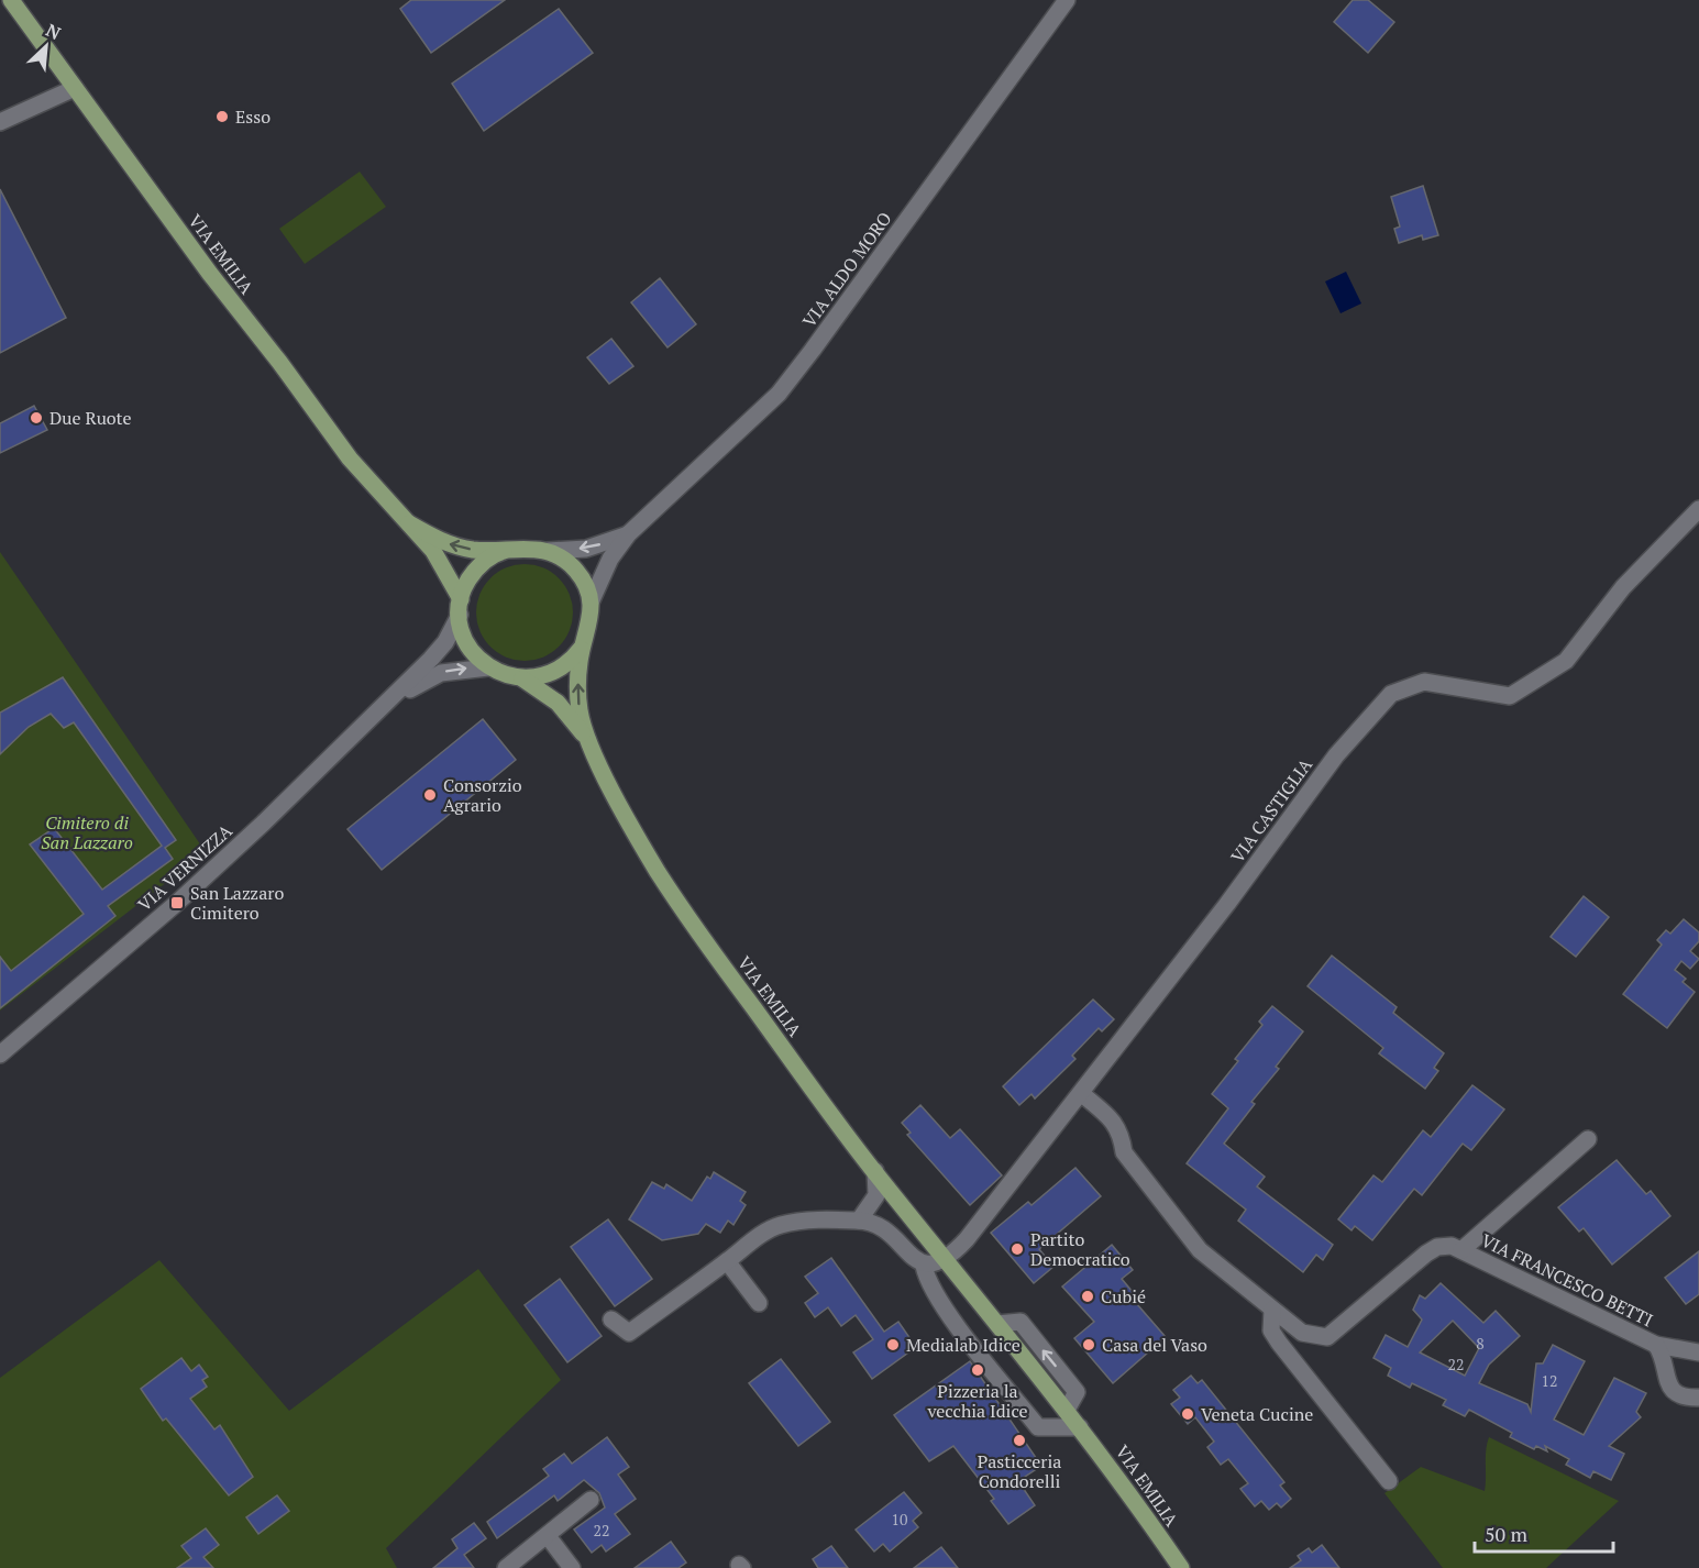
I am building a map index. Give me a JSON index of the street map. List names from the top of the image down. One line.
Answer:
{"streets":{"main road":["VIA EMILIA"],"street":["VIA ALDO MORO","VIA CASTIGLIA","VIA VERNIZZA","VIA FRANCESCO BETTI"]},"crossings":[["VIA EMILIA","VIA ALDO MORO"],["VIA EMILIA","VIA CASTIGLIA"],["VIA EMILIA","VIA VERNIZZA"],["VIA ALDO MORO","VIA VERNIZZA"],["VIA CASTIGLIA","VIA FRANCESCO BETTI"]],"parks":["Cimitero di San Lazzaro"],"places":{"other":["Esso","Due Ruote","Consorzio Agrario","Partito Democratico","Cubié","Medialab Idice","Casa del Vaso","Pizzeria la vecchia Idice","Veneta Cucine","Pasticceria Condorelli"],"transit":["San Lazzaro Cimitero"]},"house_numbers":["8","22","12","10","22"],"scale_bar":"50 m","north":"top right"}
